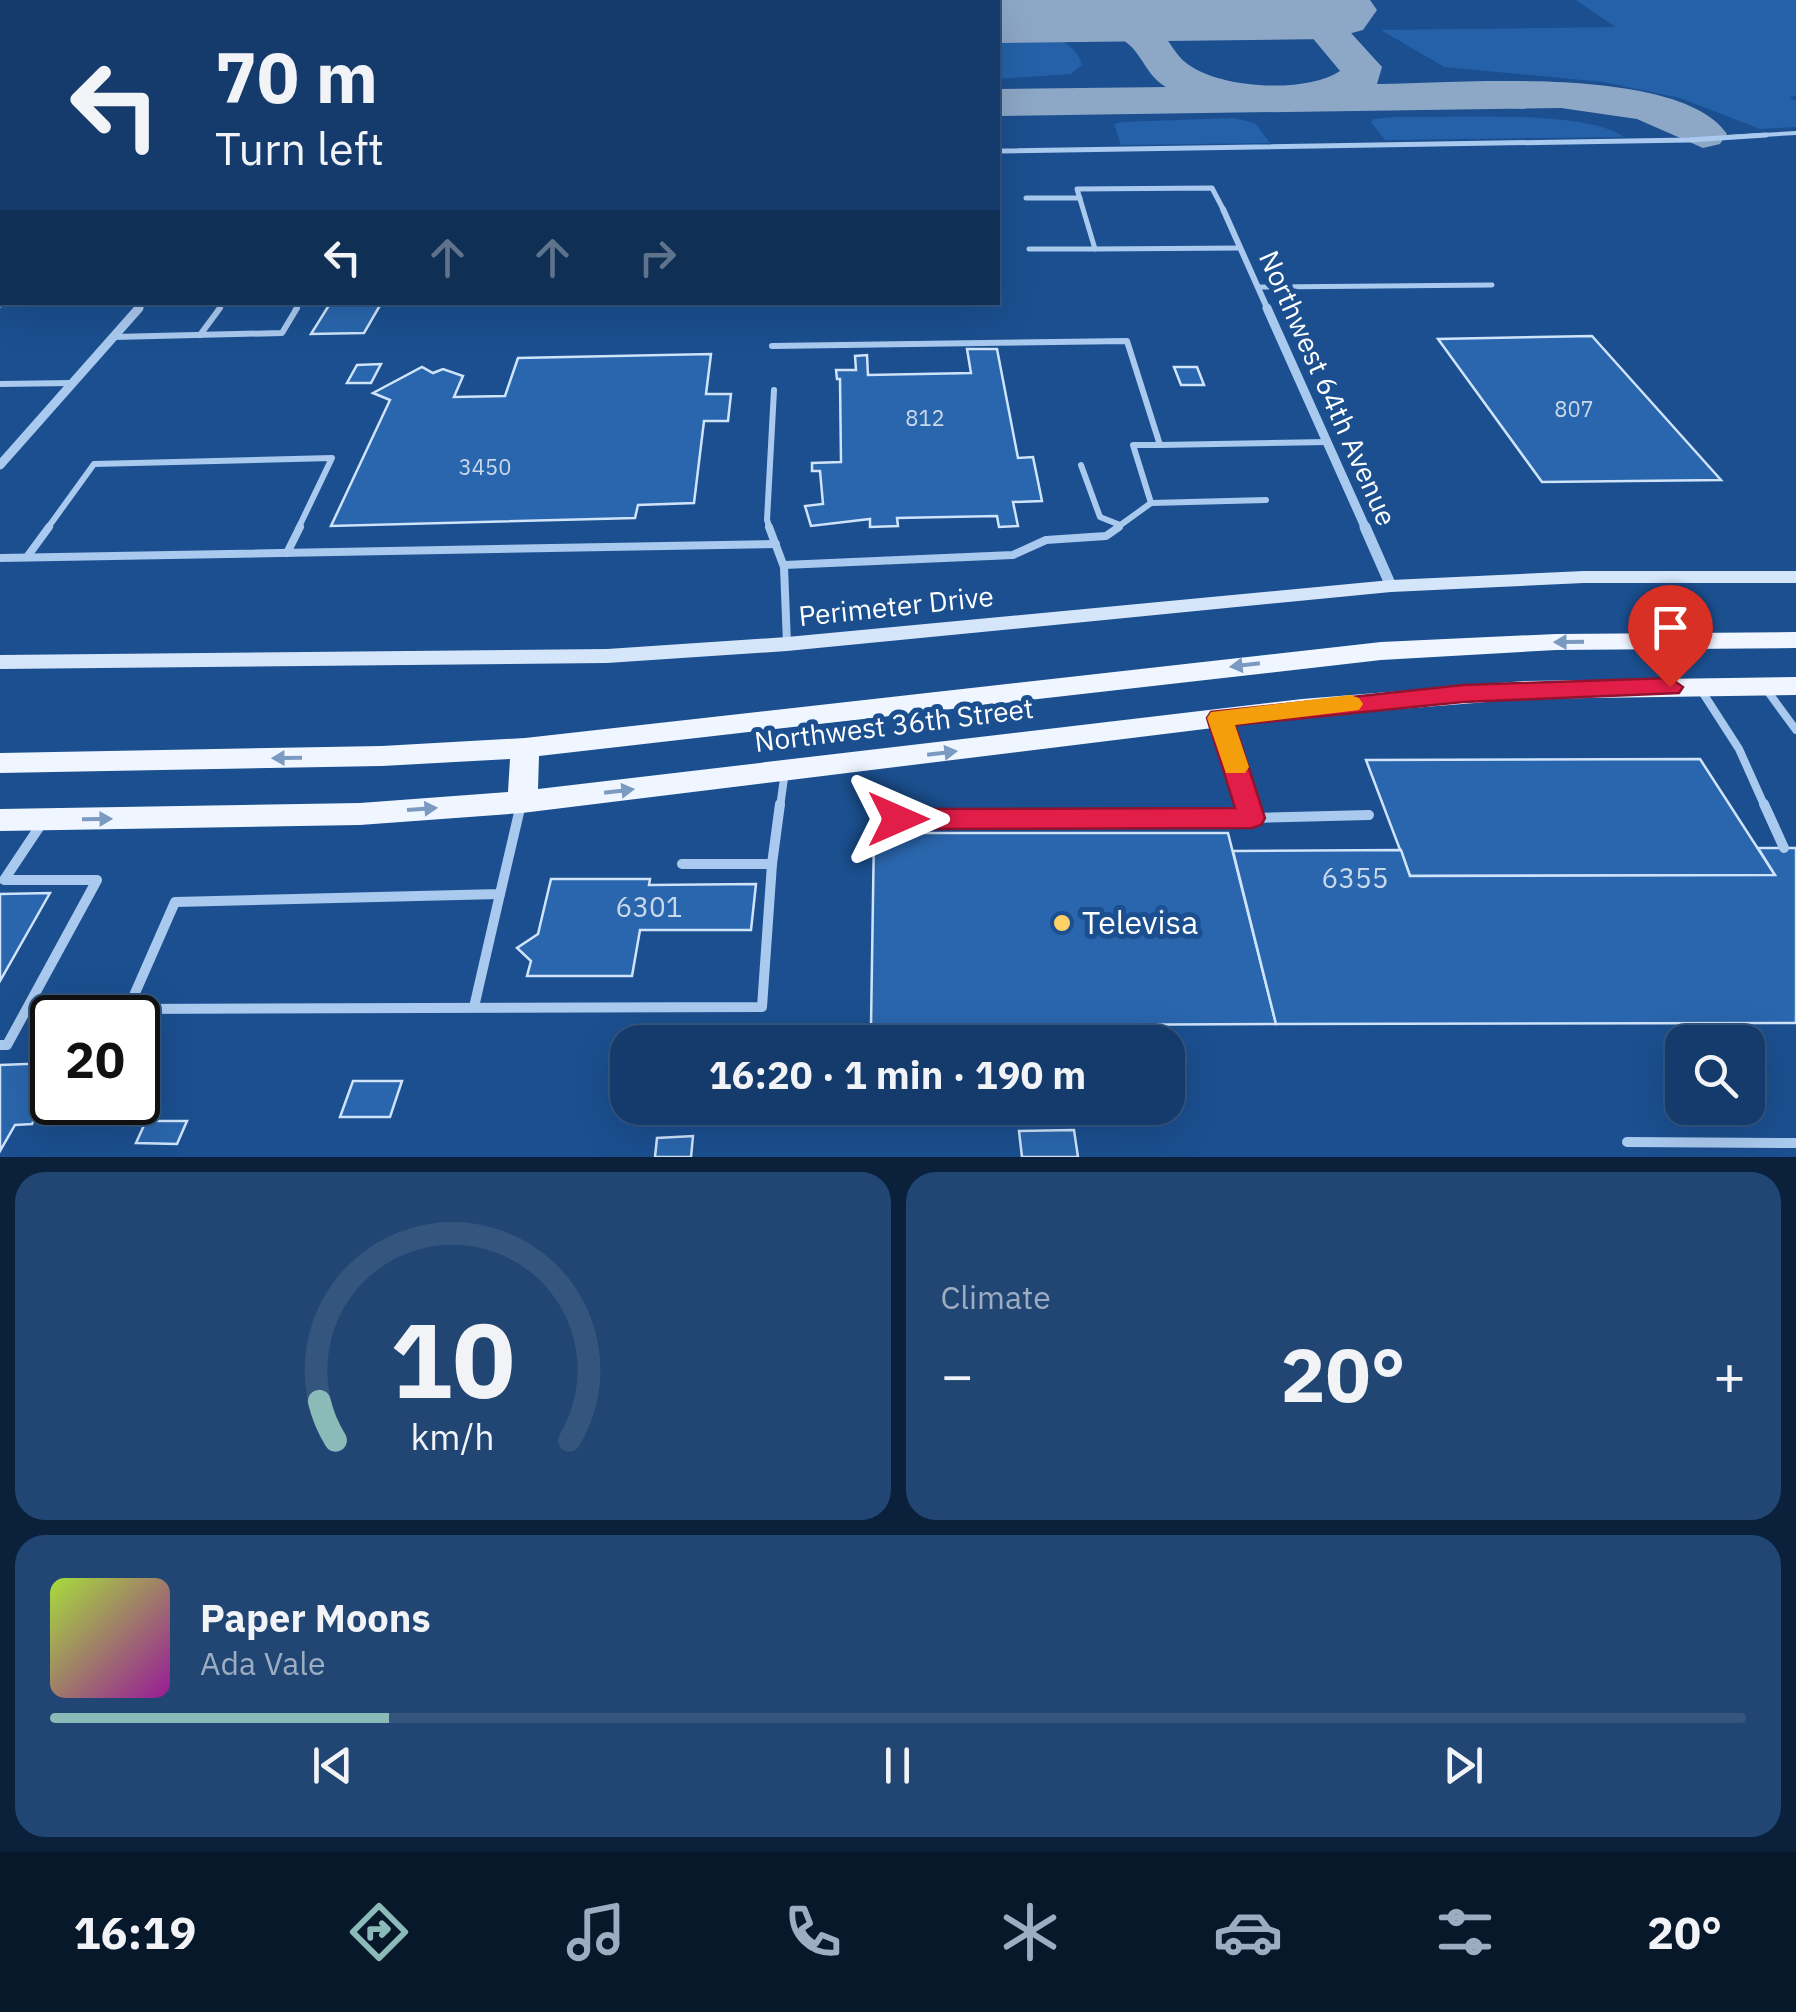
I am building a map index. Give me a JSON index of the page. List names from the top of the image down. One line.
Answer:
{"streets":{"main road":["Northwest 36th Street"],"street":["Northwest 64th Avenue","Perimeter Drive"]},"crossings":[["Northwest 64th Avenue","Perimeter Drive"]],"places":["Televisa"],"house_numbers":["807","812","3450","6355","6301"],"page":{"turn":["70 m","Turn left"],"limit":"20","trip":"16:20 · 1 min · 190 m","tile":"Climate","heat":["−","20°","+"],"song":["Paper Moons","Ada Vale"],"tabs":["16:19","20°"],"gauge":["10","km/h"]}}
